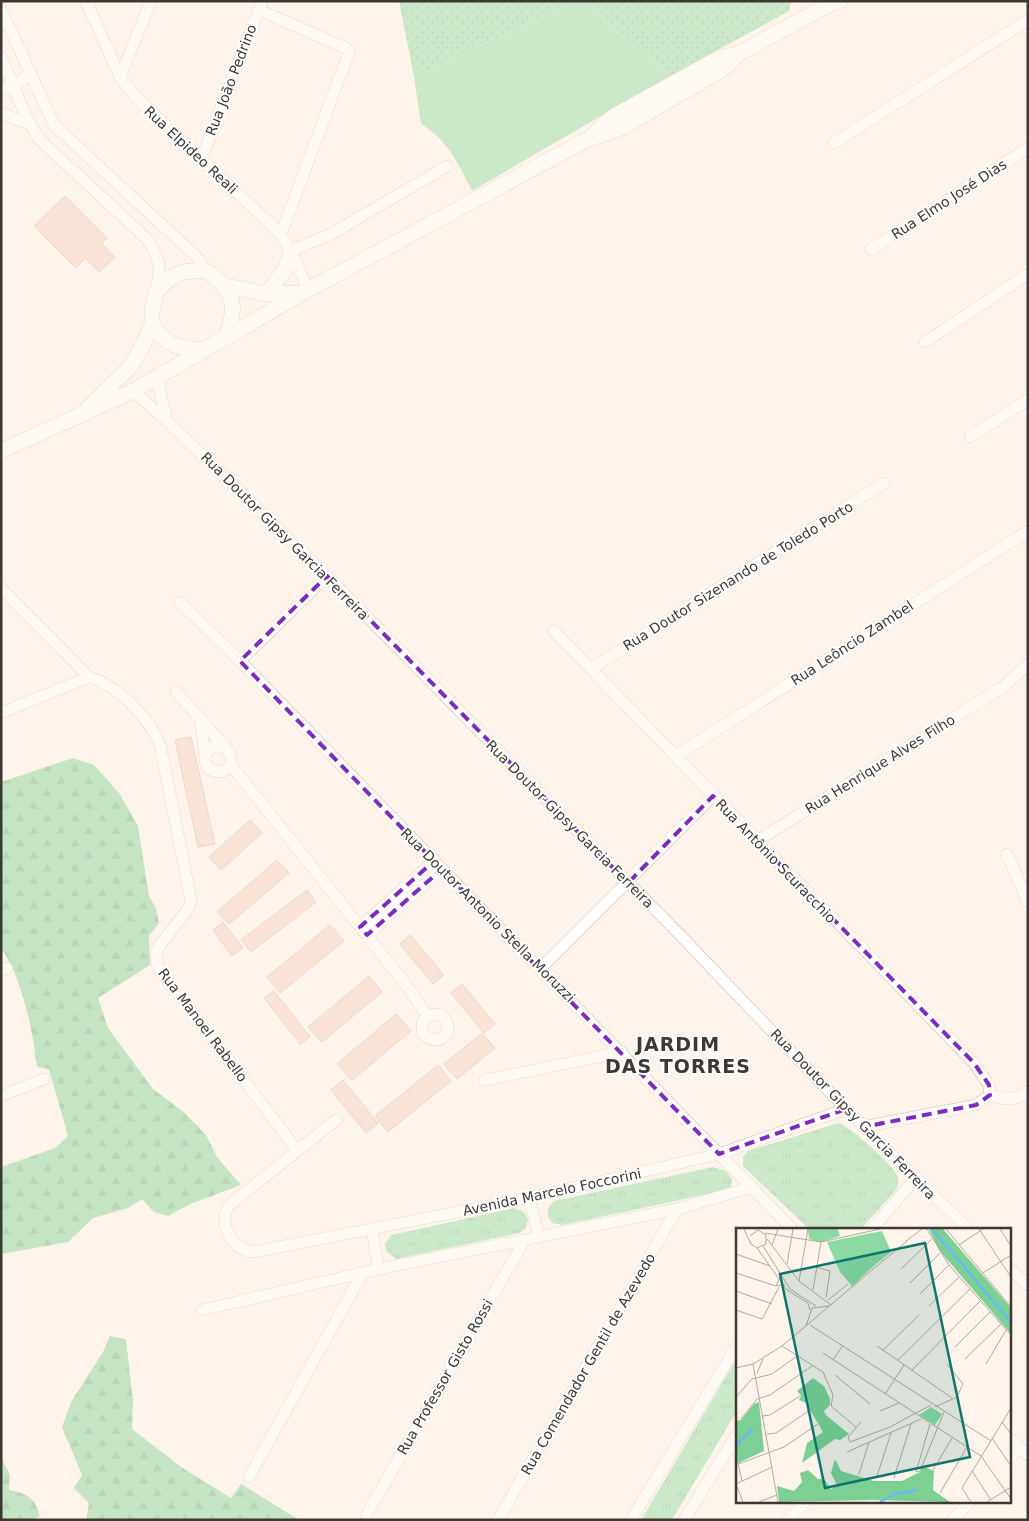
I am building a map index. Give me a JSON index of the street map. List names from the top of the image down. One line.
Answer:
{"streets":{"street":["Rua João Pedrino","Rua Elpideo Reali","Rua Elmo José Dias","Rua Doutor Gipsy Garcia Ferreira","Rua Doutor Sizenando de Toledo Porto","Rua Leôncio Zambel","Rua Henrique Alves Filho","Rua Antônio Scuracchio","Rua Doutor Antonio Stella Moruzzi","Rua Manoel Rabello","Avenida Marcelo Foccorini","Rua Comendador Gentil de Azevedo","Rua Professor Gisto Rossi"]},"crossings":[["Rua João Pedrino","Rua Elpideo Reali"],["Rua Doutor Gipsy Garcia Ferreira","Avenida Marcelo Foccorini"],["Rua Doutor Sizenando de Toledo Porto","Rua Antônio Scuracchio"],["Rua Leôncio Zambel","Rua Antônio Scuracchio"],["Rua Henrique Alves Filho","Rua Antônio Scuracchio"],["Rua Doutor Antonio Stella Moruzzi","Avenida Marcelo Foccorini"],["Rua Manoel Rabello","Avenida Marcelo Foccorini"]],"districts":["JARDIM DAS TORRES"]}
